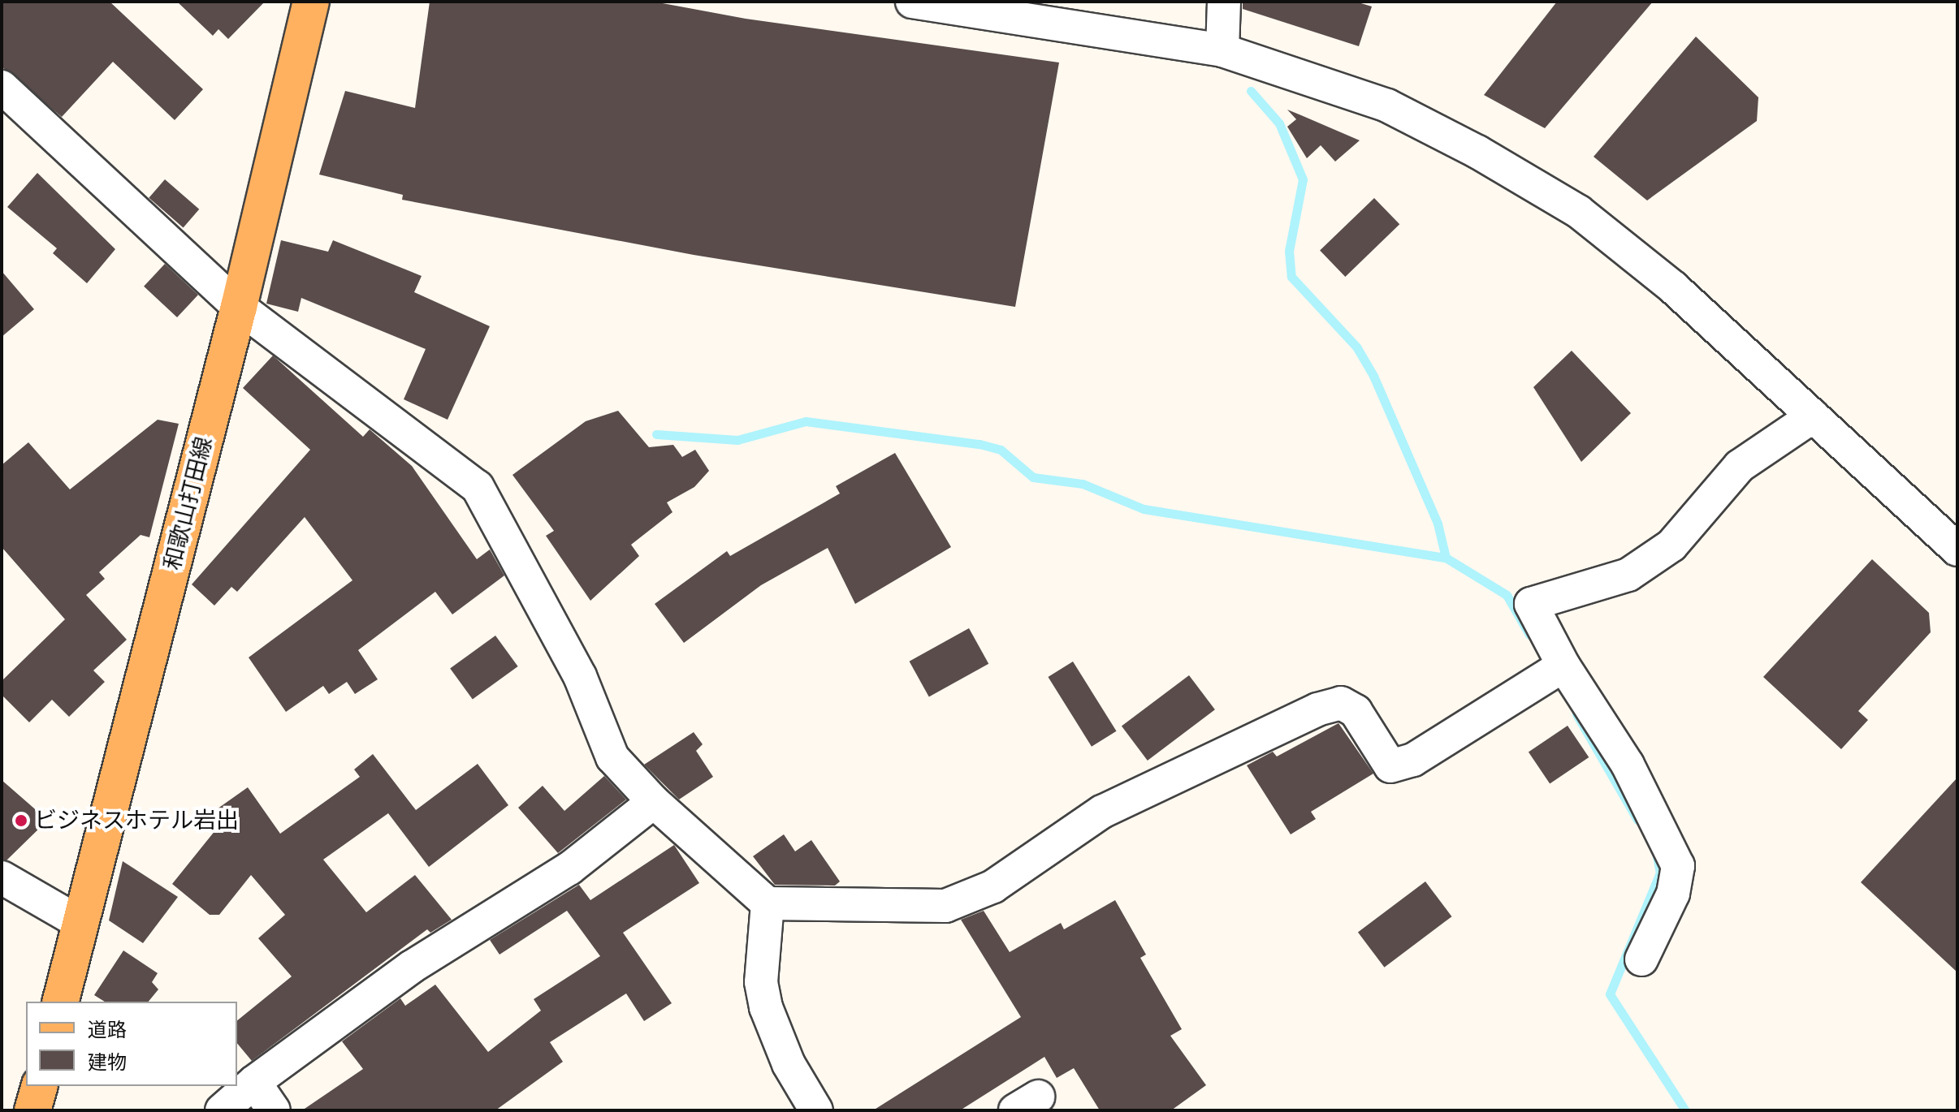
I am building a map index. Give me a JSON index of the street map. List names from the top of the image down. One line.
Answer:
{"streets":{"main road":["和歌山打田線"]},"places":["ビジネスホテル岩出"],"legend":["道路","建物"]}
